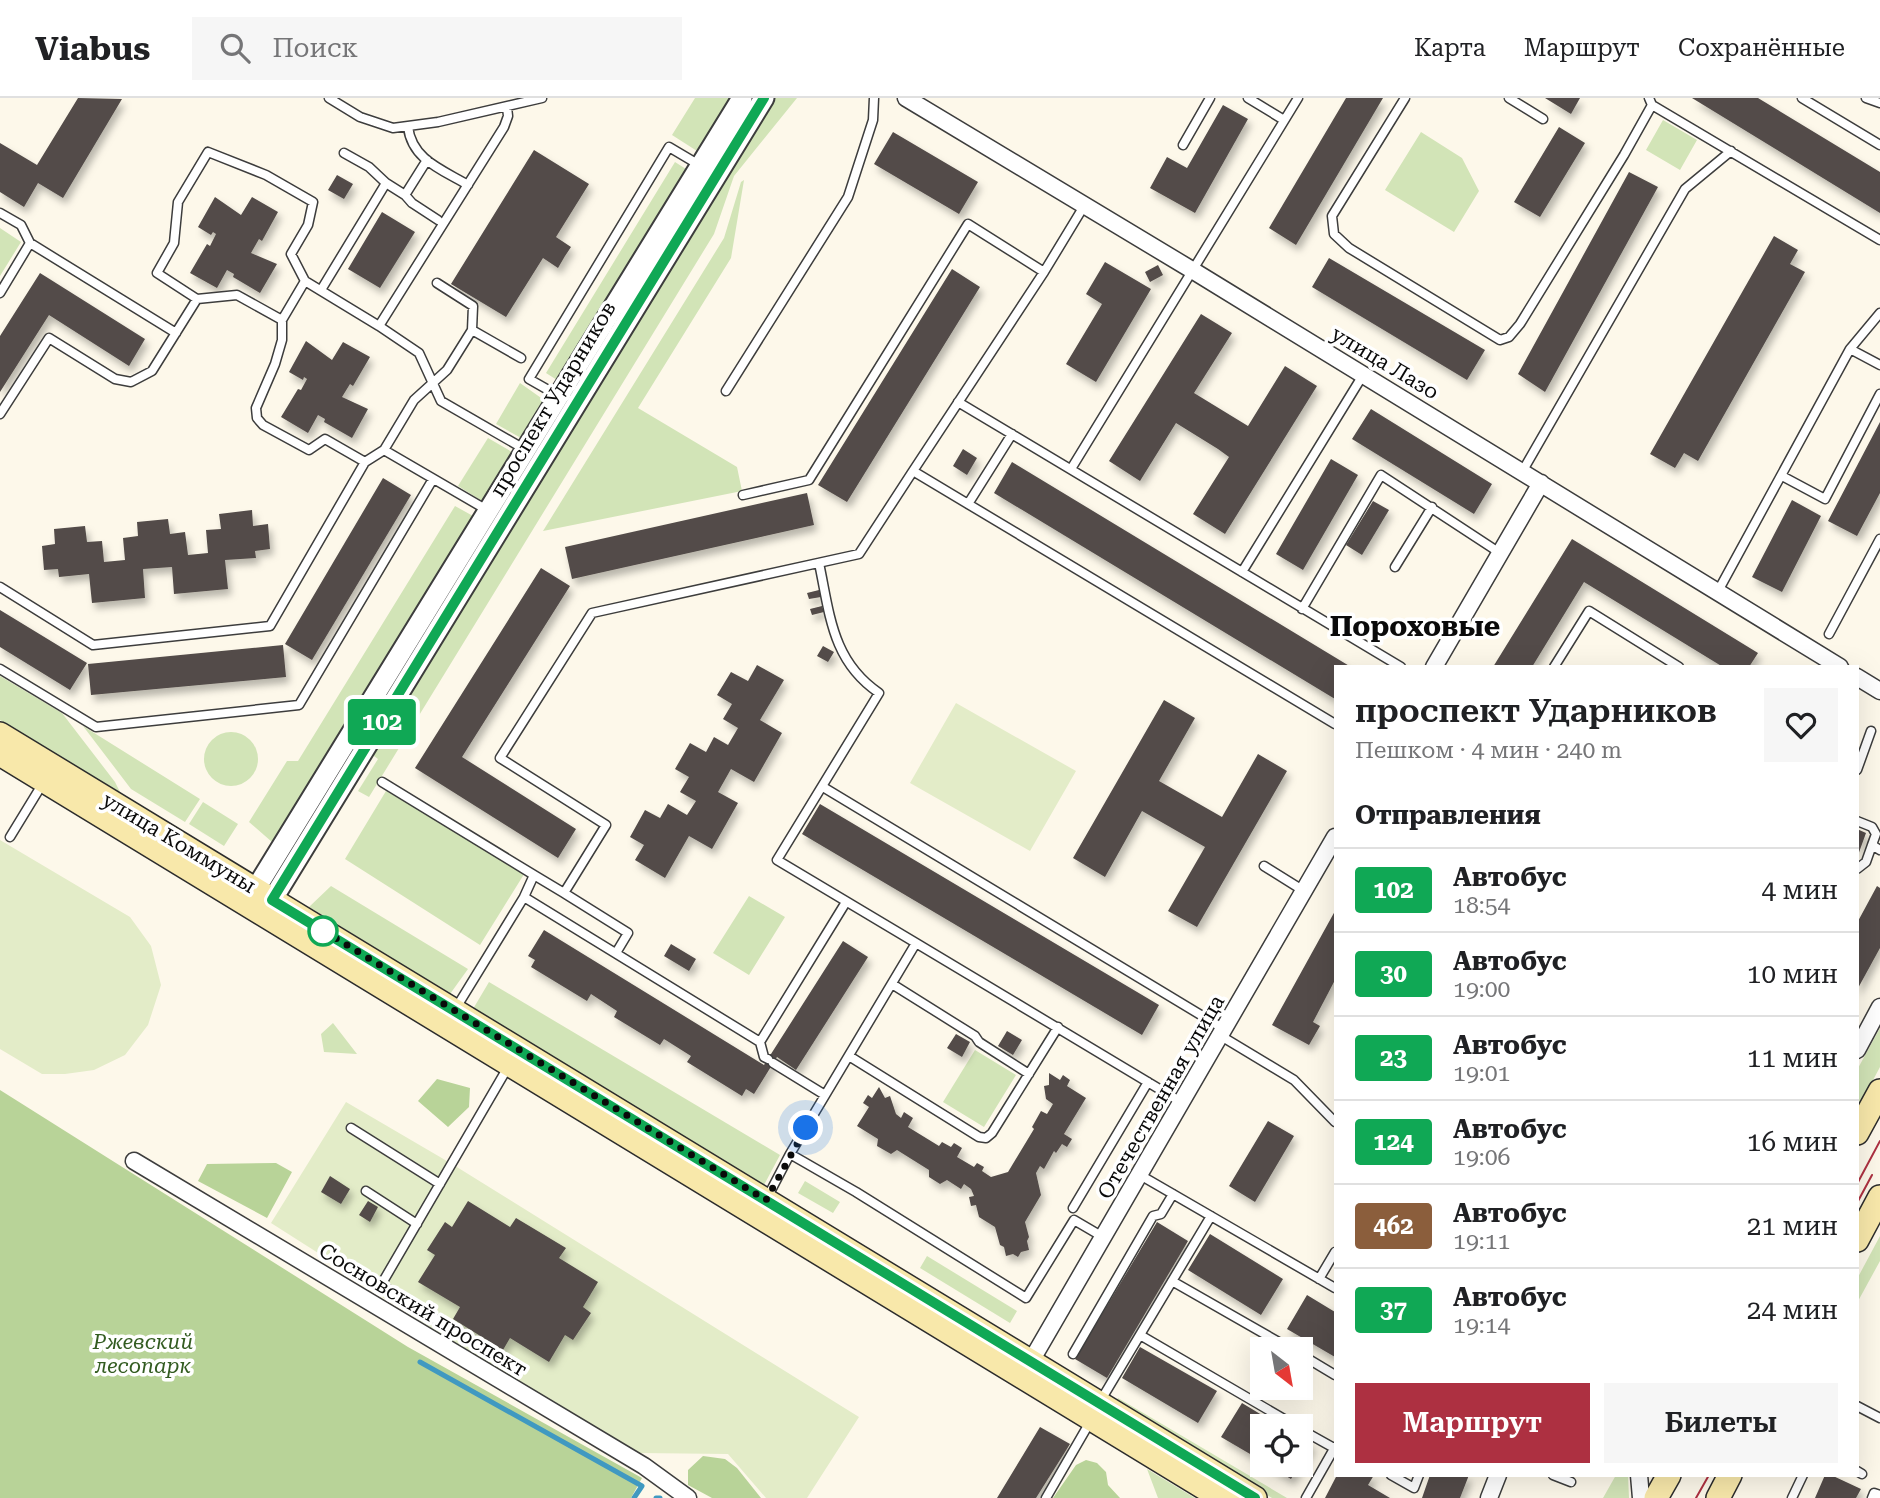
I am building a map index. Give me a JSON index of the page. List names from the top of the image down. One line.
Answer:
{"streets":{"main road":["улица Коммуны"],"street":["улица Лазо","проспект Ударников","Отечественная улица","Сосновский проспект"]},"crossings":[["проспект Ударников","улица Коммуны"],["улица Коммуны","Отечественная улица"]],"districts":["Пороховые"],"parks":["Ржевский лесопарк"],"lines":["bus line 102"],"north":"bottom right","page":{"header":"Viabus","search":"Поиск","nav":["Карта","Маршрут","Сохранённые"],"on_map":"102","heading":[["проспект Ударников","Пешком · 4 мин · 240 m"],"Отправления"],"list":[{"mark":"102","name":"Автобус","note":"18:54","value":"4 мин"},{"mark":"30","name":"Автобус","note":"19:00","value":"10 мин"},{"mark":"23","name":"Автобус","note":"19:01","value":"11 мин"},{"mark":"124","name":"Автобус","note":"19:06","value":"16 мин"},{"mark":"462","name":"Автобус","note":"19:11","value":"21 мин"},{"mark":"37","name":"Автобус","note":"19:14","value":"24 мин"}],"buttons":["Маршрут","Билеты"]}}
